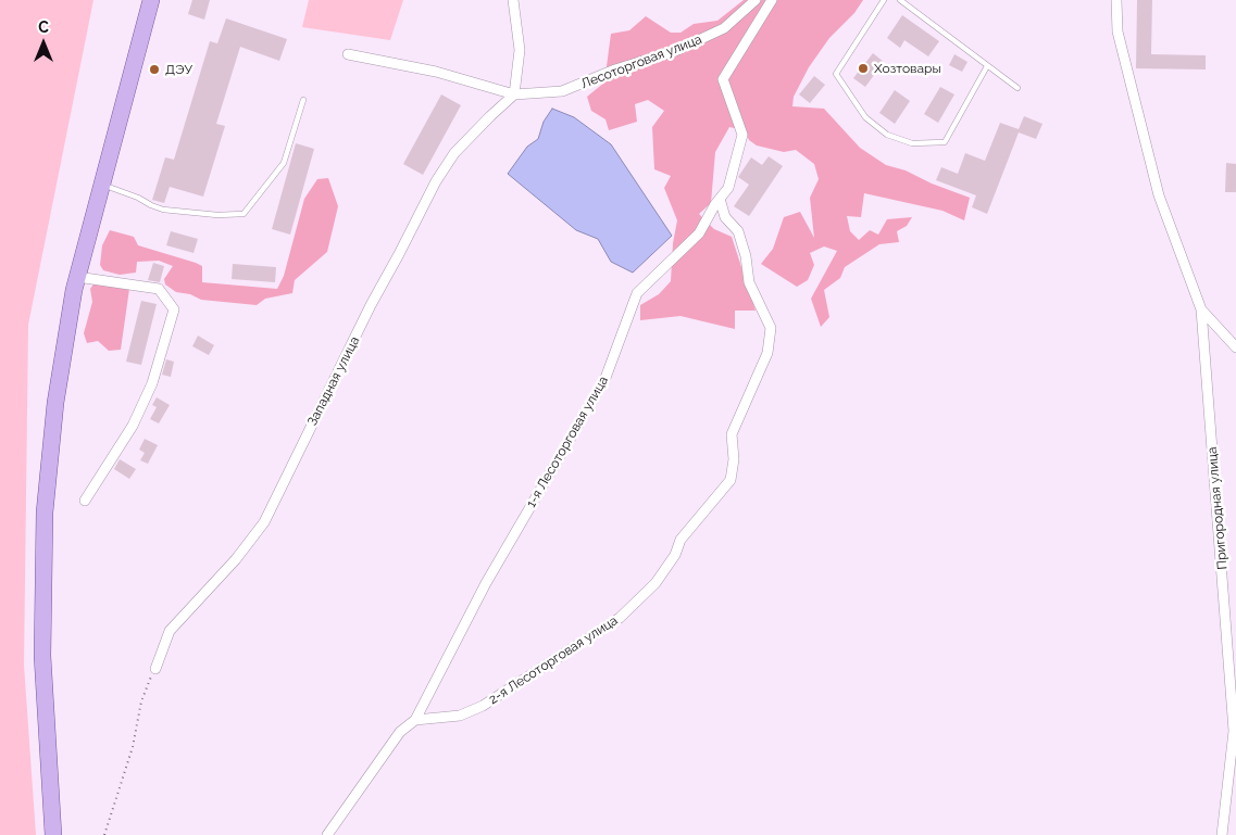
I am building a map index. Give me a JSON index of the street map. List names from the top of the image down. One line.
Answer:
{"streets":{"street":["Лесоторговая улица","Западная улица","1-я Лесоторговая улица","Пригородная улица","2-я Лесоторговая улица"]},"crossings":[["Лесоторговая улица","Западная улица"],["1-я Лесоторговая улица","2-я Лесоторговая улица"]],"places":["Хозтовары","ДЭУ"],"north":"top"}
